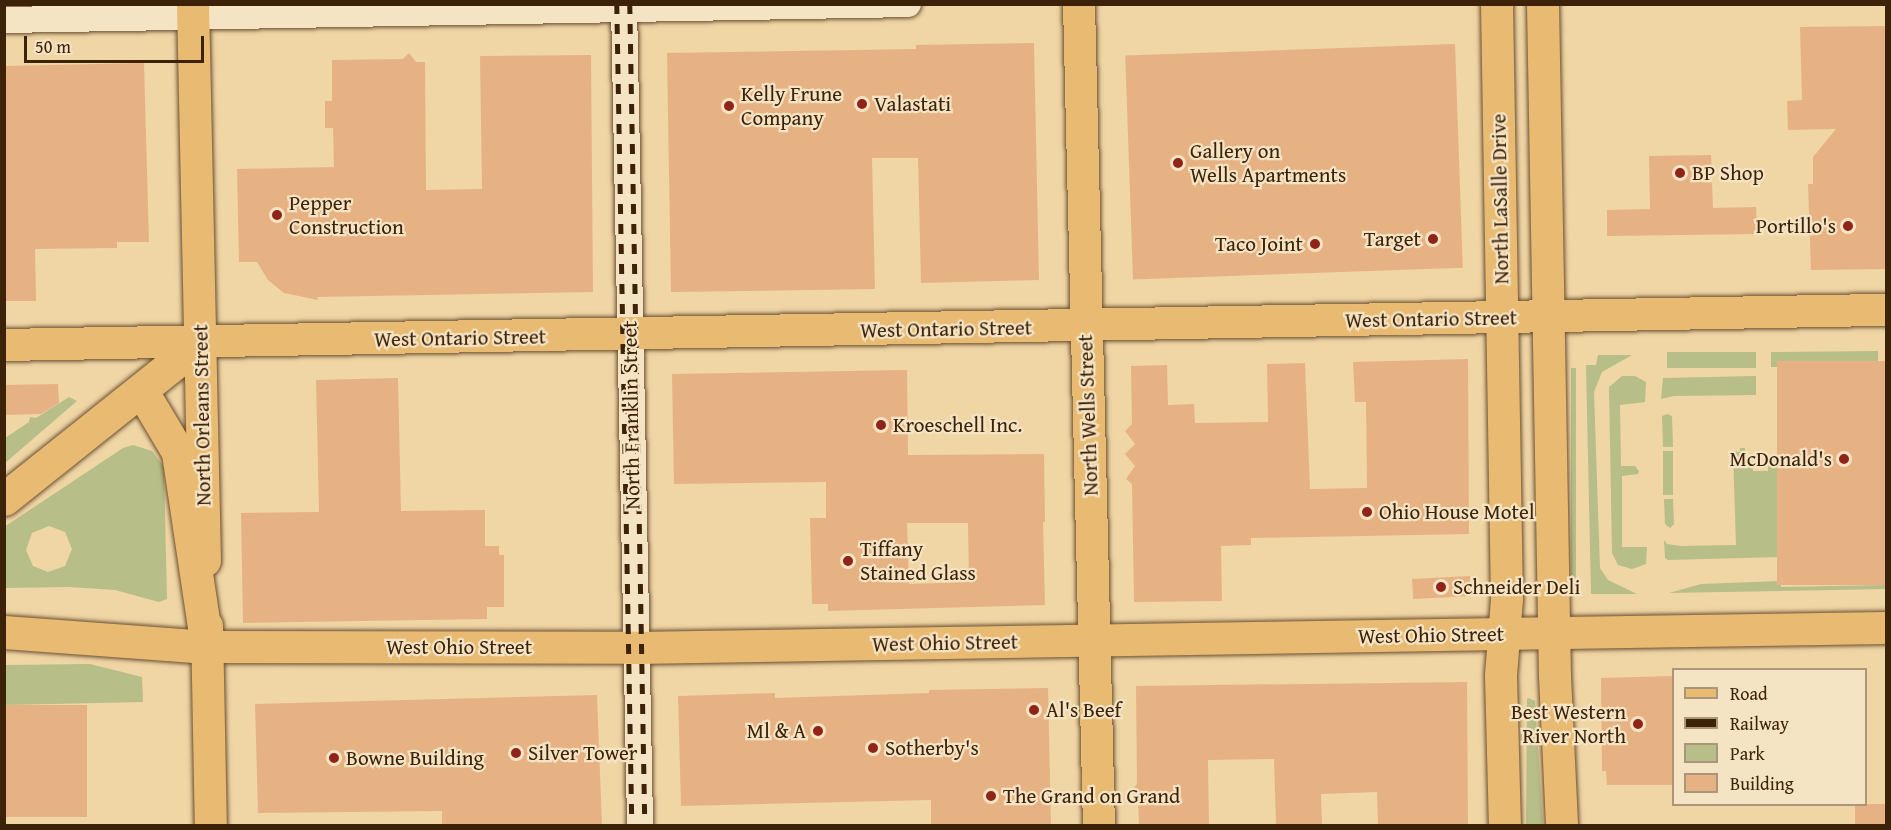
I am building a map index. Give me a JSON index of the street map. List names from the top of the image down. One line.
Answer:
{"streets":{"highway":["West Ohio Street"],"main road":["North LaSalle Drive","West Ontario Street","North Orleans Street","North Wells Street"],"street":["North Franklin Street"]},"crossings":[["North LaSalle Drive","West Ontario Street"],["North LaSalle Drive","West Ohio Street"],["West Ontario Street","North Orleans Street"],["West Ontario Street","North Franklin Street"],["West Ontario Street","North Wells Street"],["North Orleans Street","West Ohio Street"],["North Franklin Street","West Ohio Street"],["North Wells Street","West Ohio Street"]],"places":["Valastati","Kelly Frune Company","Gallery on Wells Apartments","BP Shop","Pepper Construction","Portillo's","Target","Taco Joint","Kroeschell Inc.","McDonald's","Ohio House Motel","Tiffany Stained Glass","Schneider Deli","Al's Beef","Best Western River North","Ml & A","Sotherby's","Silver Tower","Bowne Building","The Grand on Grand"],"legend":["Road","Railway","Park","Building"],"scale_bar":"50 m"}
